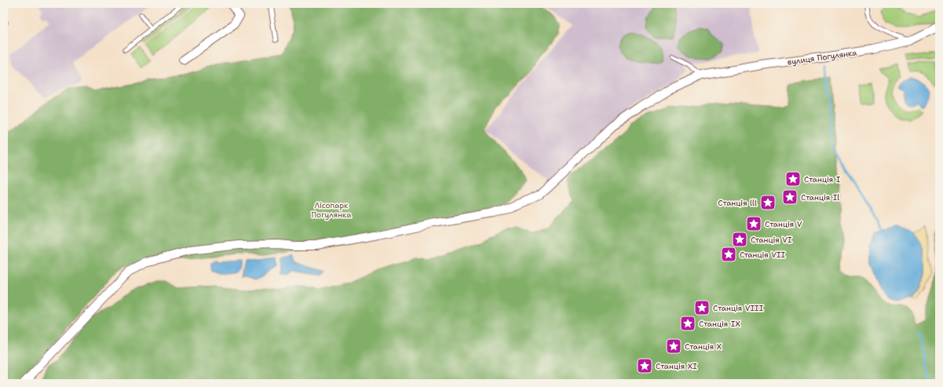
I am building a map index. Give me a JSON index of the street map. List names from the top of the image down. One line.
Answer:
{"streets":{"street":["вулиця Погулянка"]},"parks":["Лісопарк Погулянка"],"places":{"place":["Cтанція I","Cтанція Il","Cтанція lll","Cтанція V","Станція VI","Станція VII","Cтанція VIII","Cтанція IX","Cтанція X","Cтанція XI"]}}
